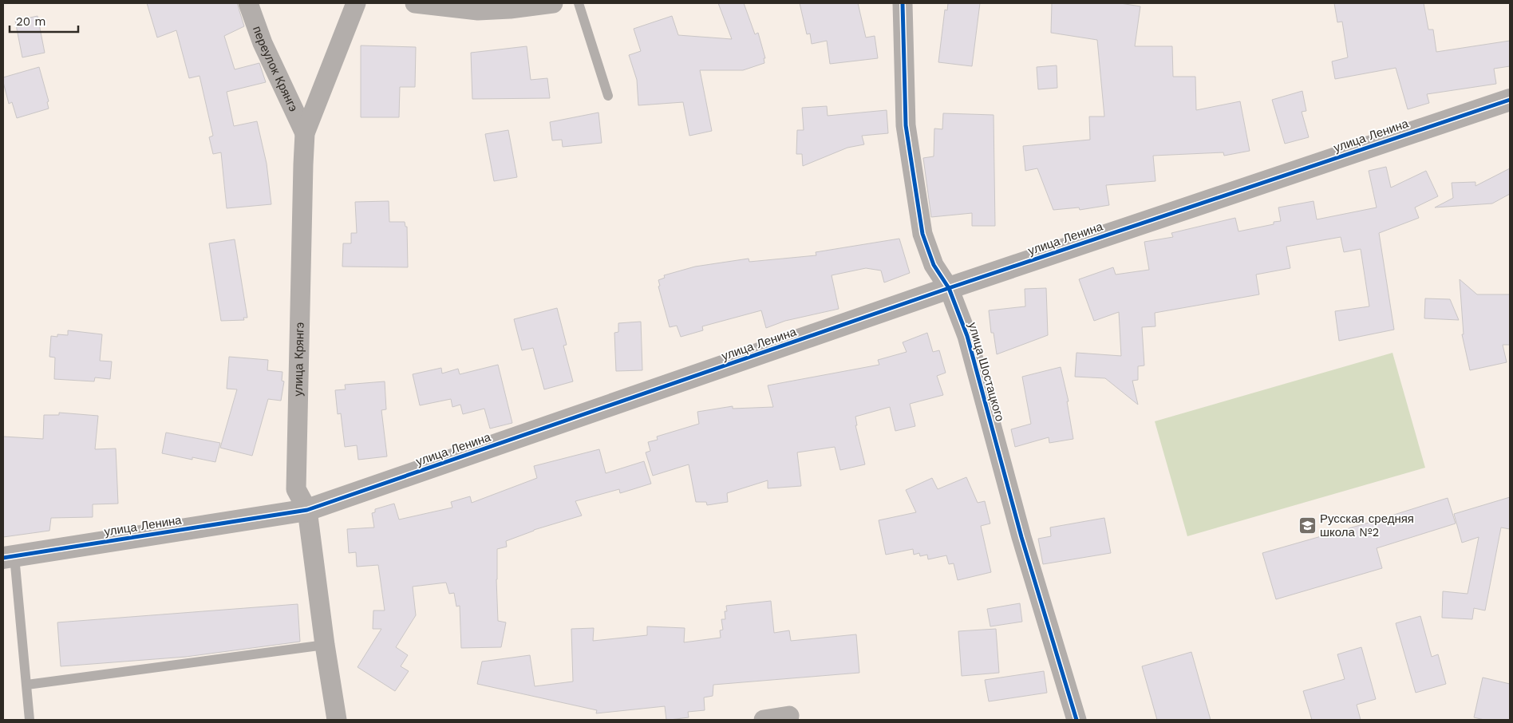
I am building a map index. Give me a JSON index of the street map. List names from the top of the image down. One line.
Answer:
{"streets":{"street":["переулок Крянгэ","улица Ленина","улица Крянгэ","улица Шостацкого"]},"crossings":[["переулок Крянгэ","улица Крянгэ"],["улица Ленина","улица Крянгэ"],["улица Ленина","улица Шостацкого"]],"places":{"school or university":["Русская средняя школа №2"]},"scale_bar":"20 m"}
